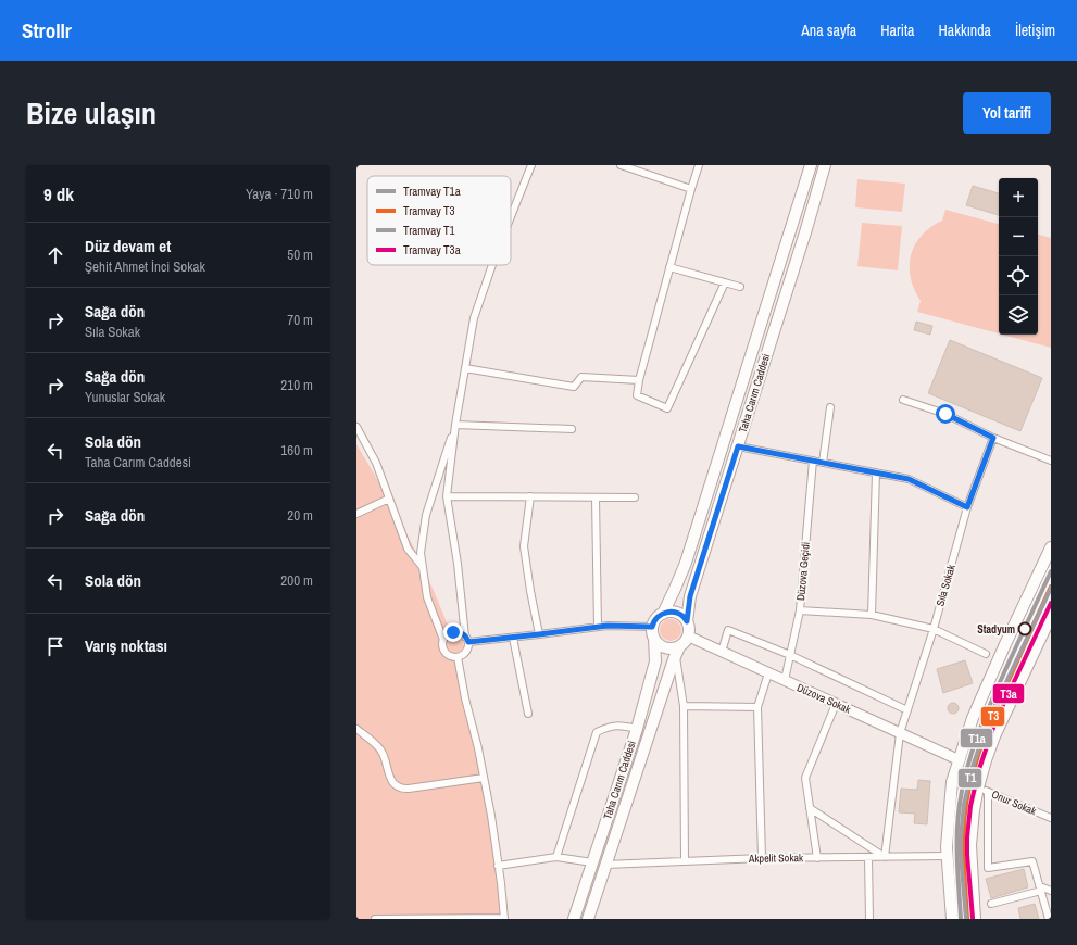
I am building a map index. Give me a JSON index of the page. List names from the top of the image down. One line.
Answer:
{"streets":{"main road":["Taha Carım Caddesi"],"street":["Düzova Geçidi","Sıla Sokak","Düzova Sokak","Onur Sokak","Akpelit Sokak"]},"crossings":[["Taha Carım Caddesi","Düzova Sokak"],["Taha Carım Caddesi","Akpelit Sokak"],["Düzova Geçidi","Düzova Sokak"],["Sıla Sokak","Düzova Sokak"],["Sıla Sokak","Akpelit Sokak"]],"places":["Stadyum"],"lines":["tram line T1a","tram line T3","tram line T1","tram line T3a"],"legend":["Tramvay T1a","Tramvay T3","Tramvay T1","Tramvay T3a"],"page":{"header":"Strollr","nav":["Ana sayfa","Harita","Hakkında","İletişim"],"title":"Bize ulaşın","buttons":"Yol tarifi","heading":["9 dk","Yaya · 710 m"],"map_buttons":["+","−"],"list":[["Düz devam et","Şehit Ahmet İnci Sokak","50 m"],["Sağa dön","Sıla Sokak","70 m"],["Sağa dön","Yunuslar Sokak","210 m"],["Sola dön","Taha Carım Caddesi","160 m"],["Sağa dön","20 m"],["Sola dön","200 m"],"Varış noktası"]}}
